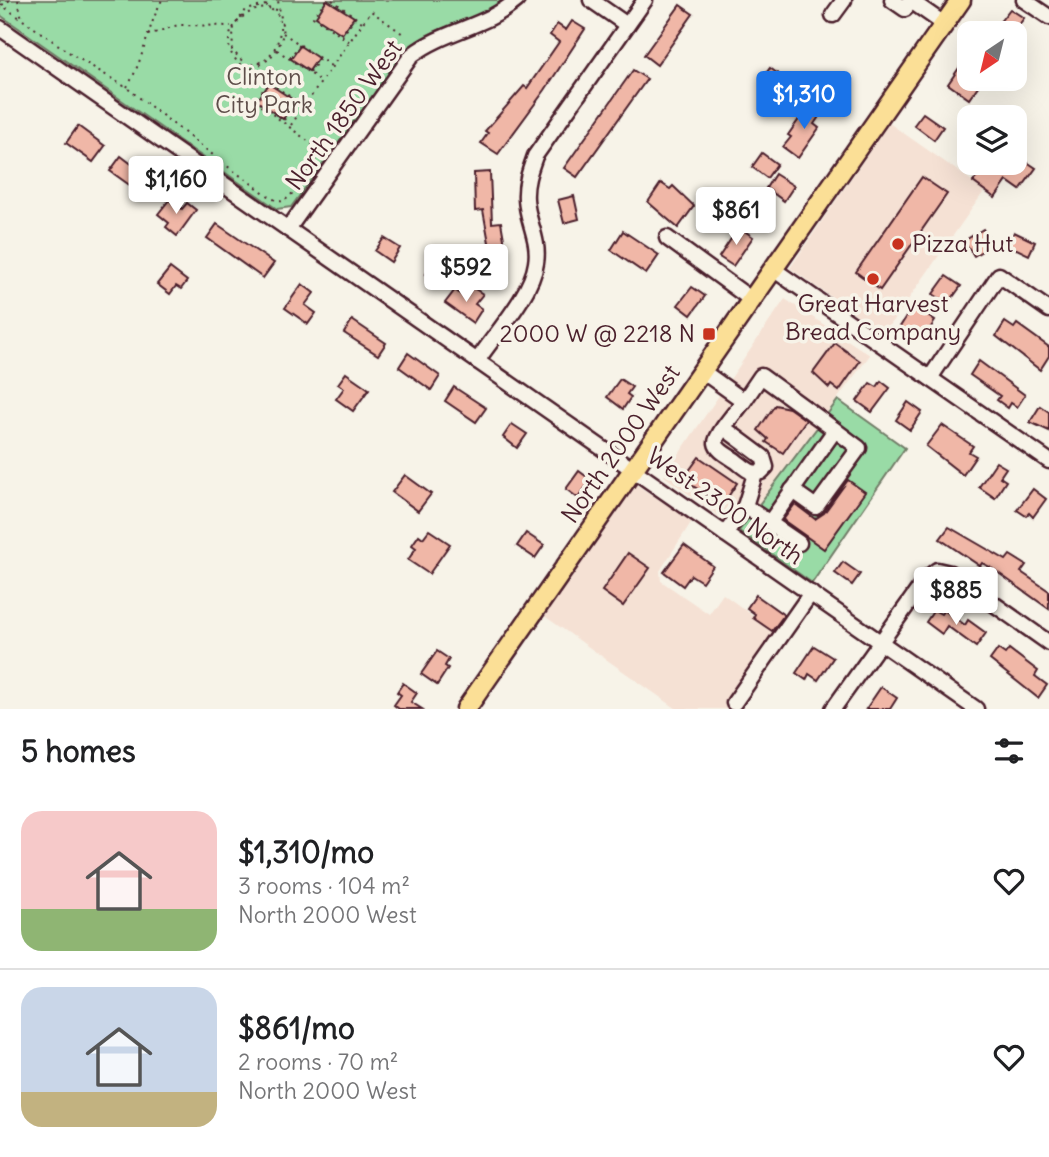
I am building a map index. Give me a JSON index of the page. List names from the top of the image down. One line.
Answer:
{"streets":{"main road":["North 2000 West"],"street":["North 1850 West","West 2300 North"]},"crossings":[["North 1850 West","West 2300 North"],["North 2000 West","West 2300 North"]],"parks":["Clinton City Park"],"places":{"other":["Pizza Hut","Great Harvest Bread Company"],"transit":["2000 W @ 2218 N"]},"north":"bottom left","page":{"price":["$1,310","$1,160","$861","$592","$885"],"heading":"5 homes","list":[{"name":"$1,310/mo","note":"3 rooms · 104 m² · North 2000 West"},{"name":"$861/mo","note":"2 rooms · 70 m² · North 2000 West"}]}}
